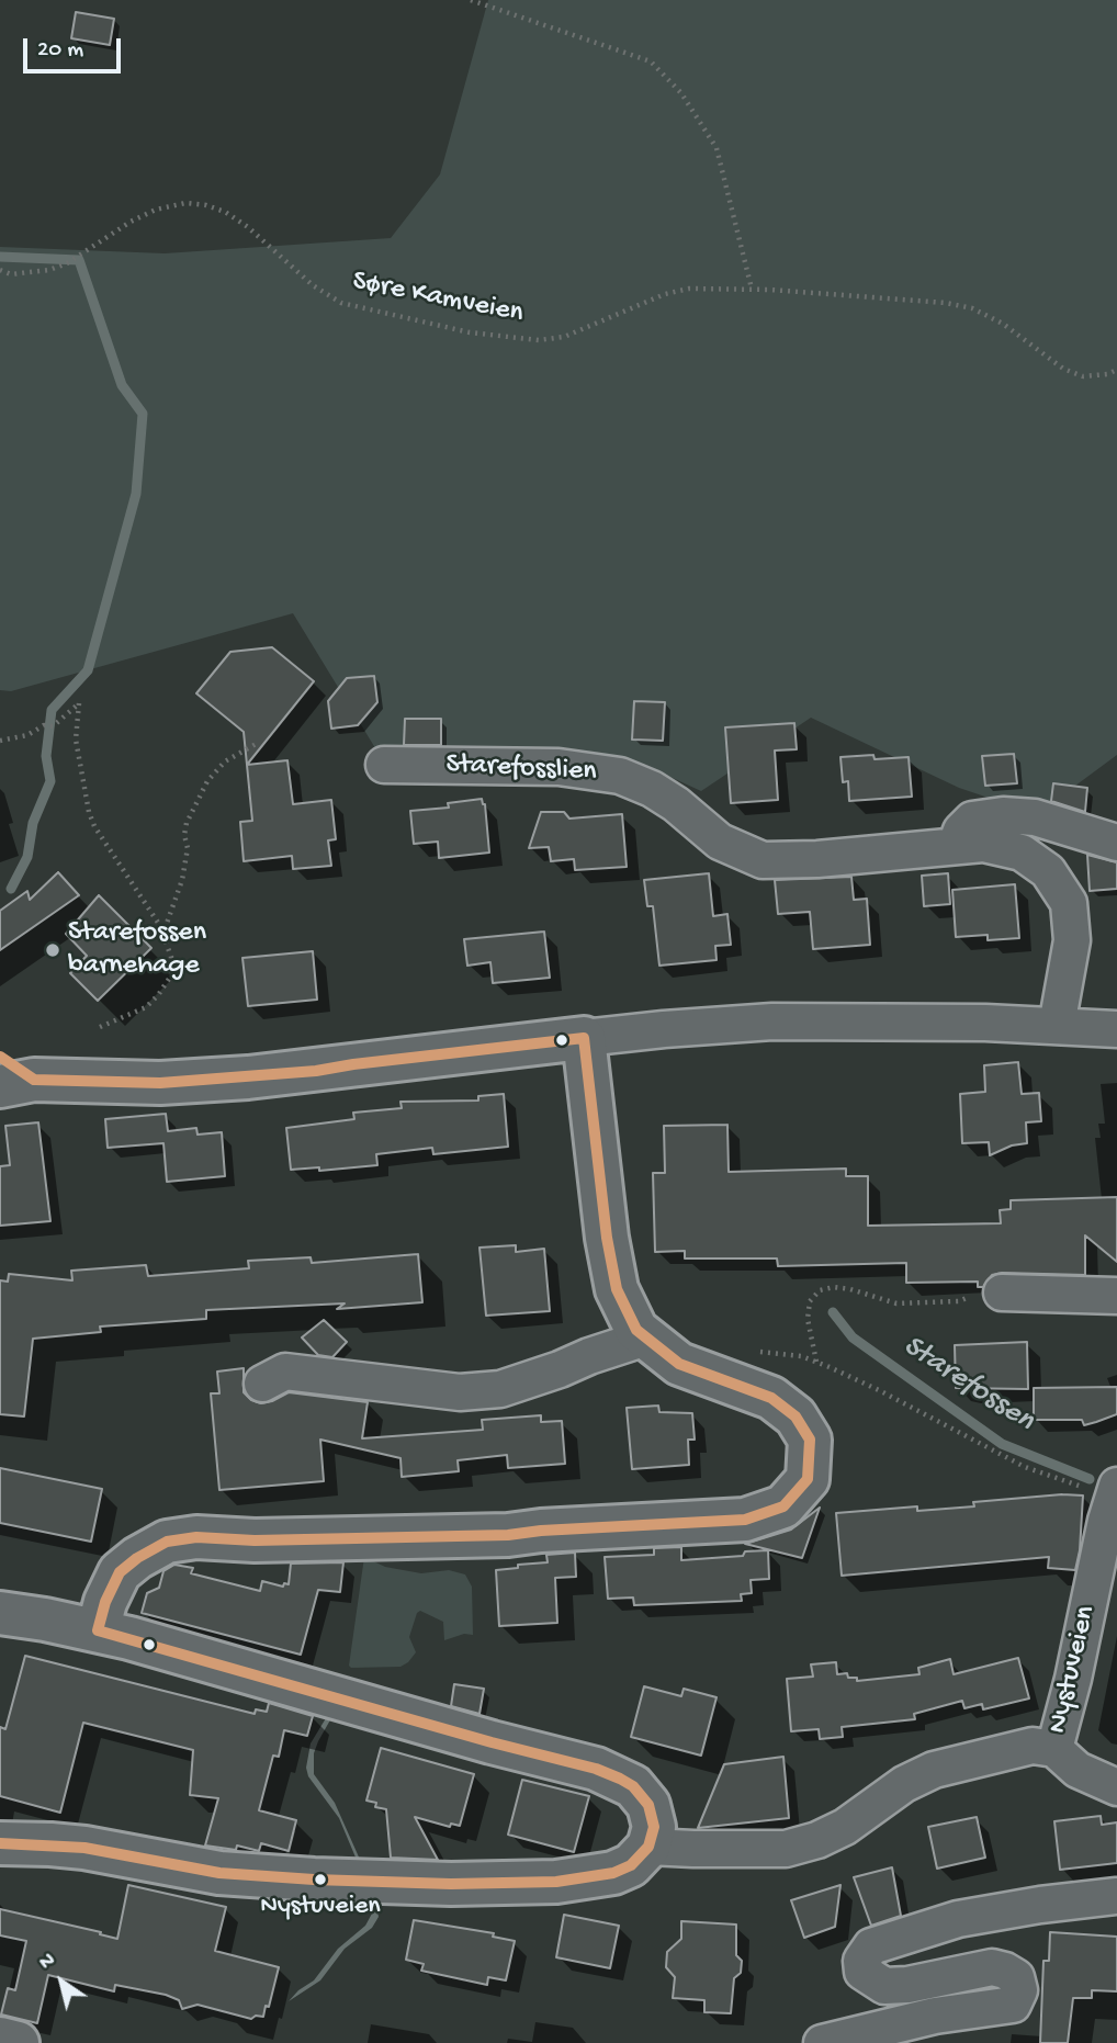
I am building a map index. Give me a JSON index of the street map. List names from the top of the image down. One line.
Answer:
{"streets":{"street":["Starefosslien","Nystuveien"],"path":["Søre Kamveien"]},"water":["Starefossen"],"places":["Starefossen barnehage","Nystuveien"],"scale_bar":"20 m","north":"top left"}
